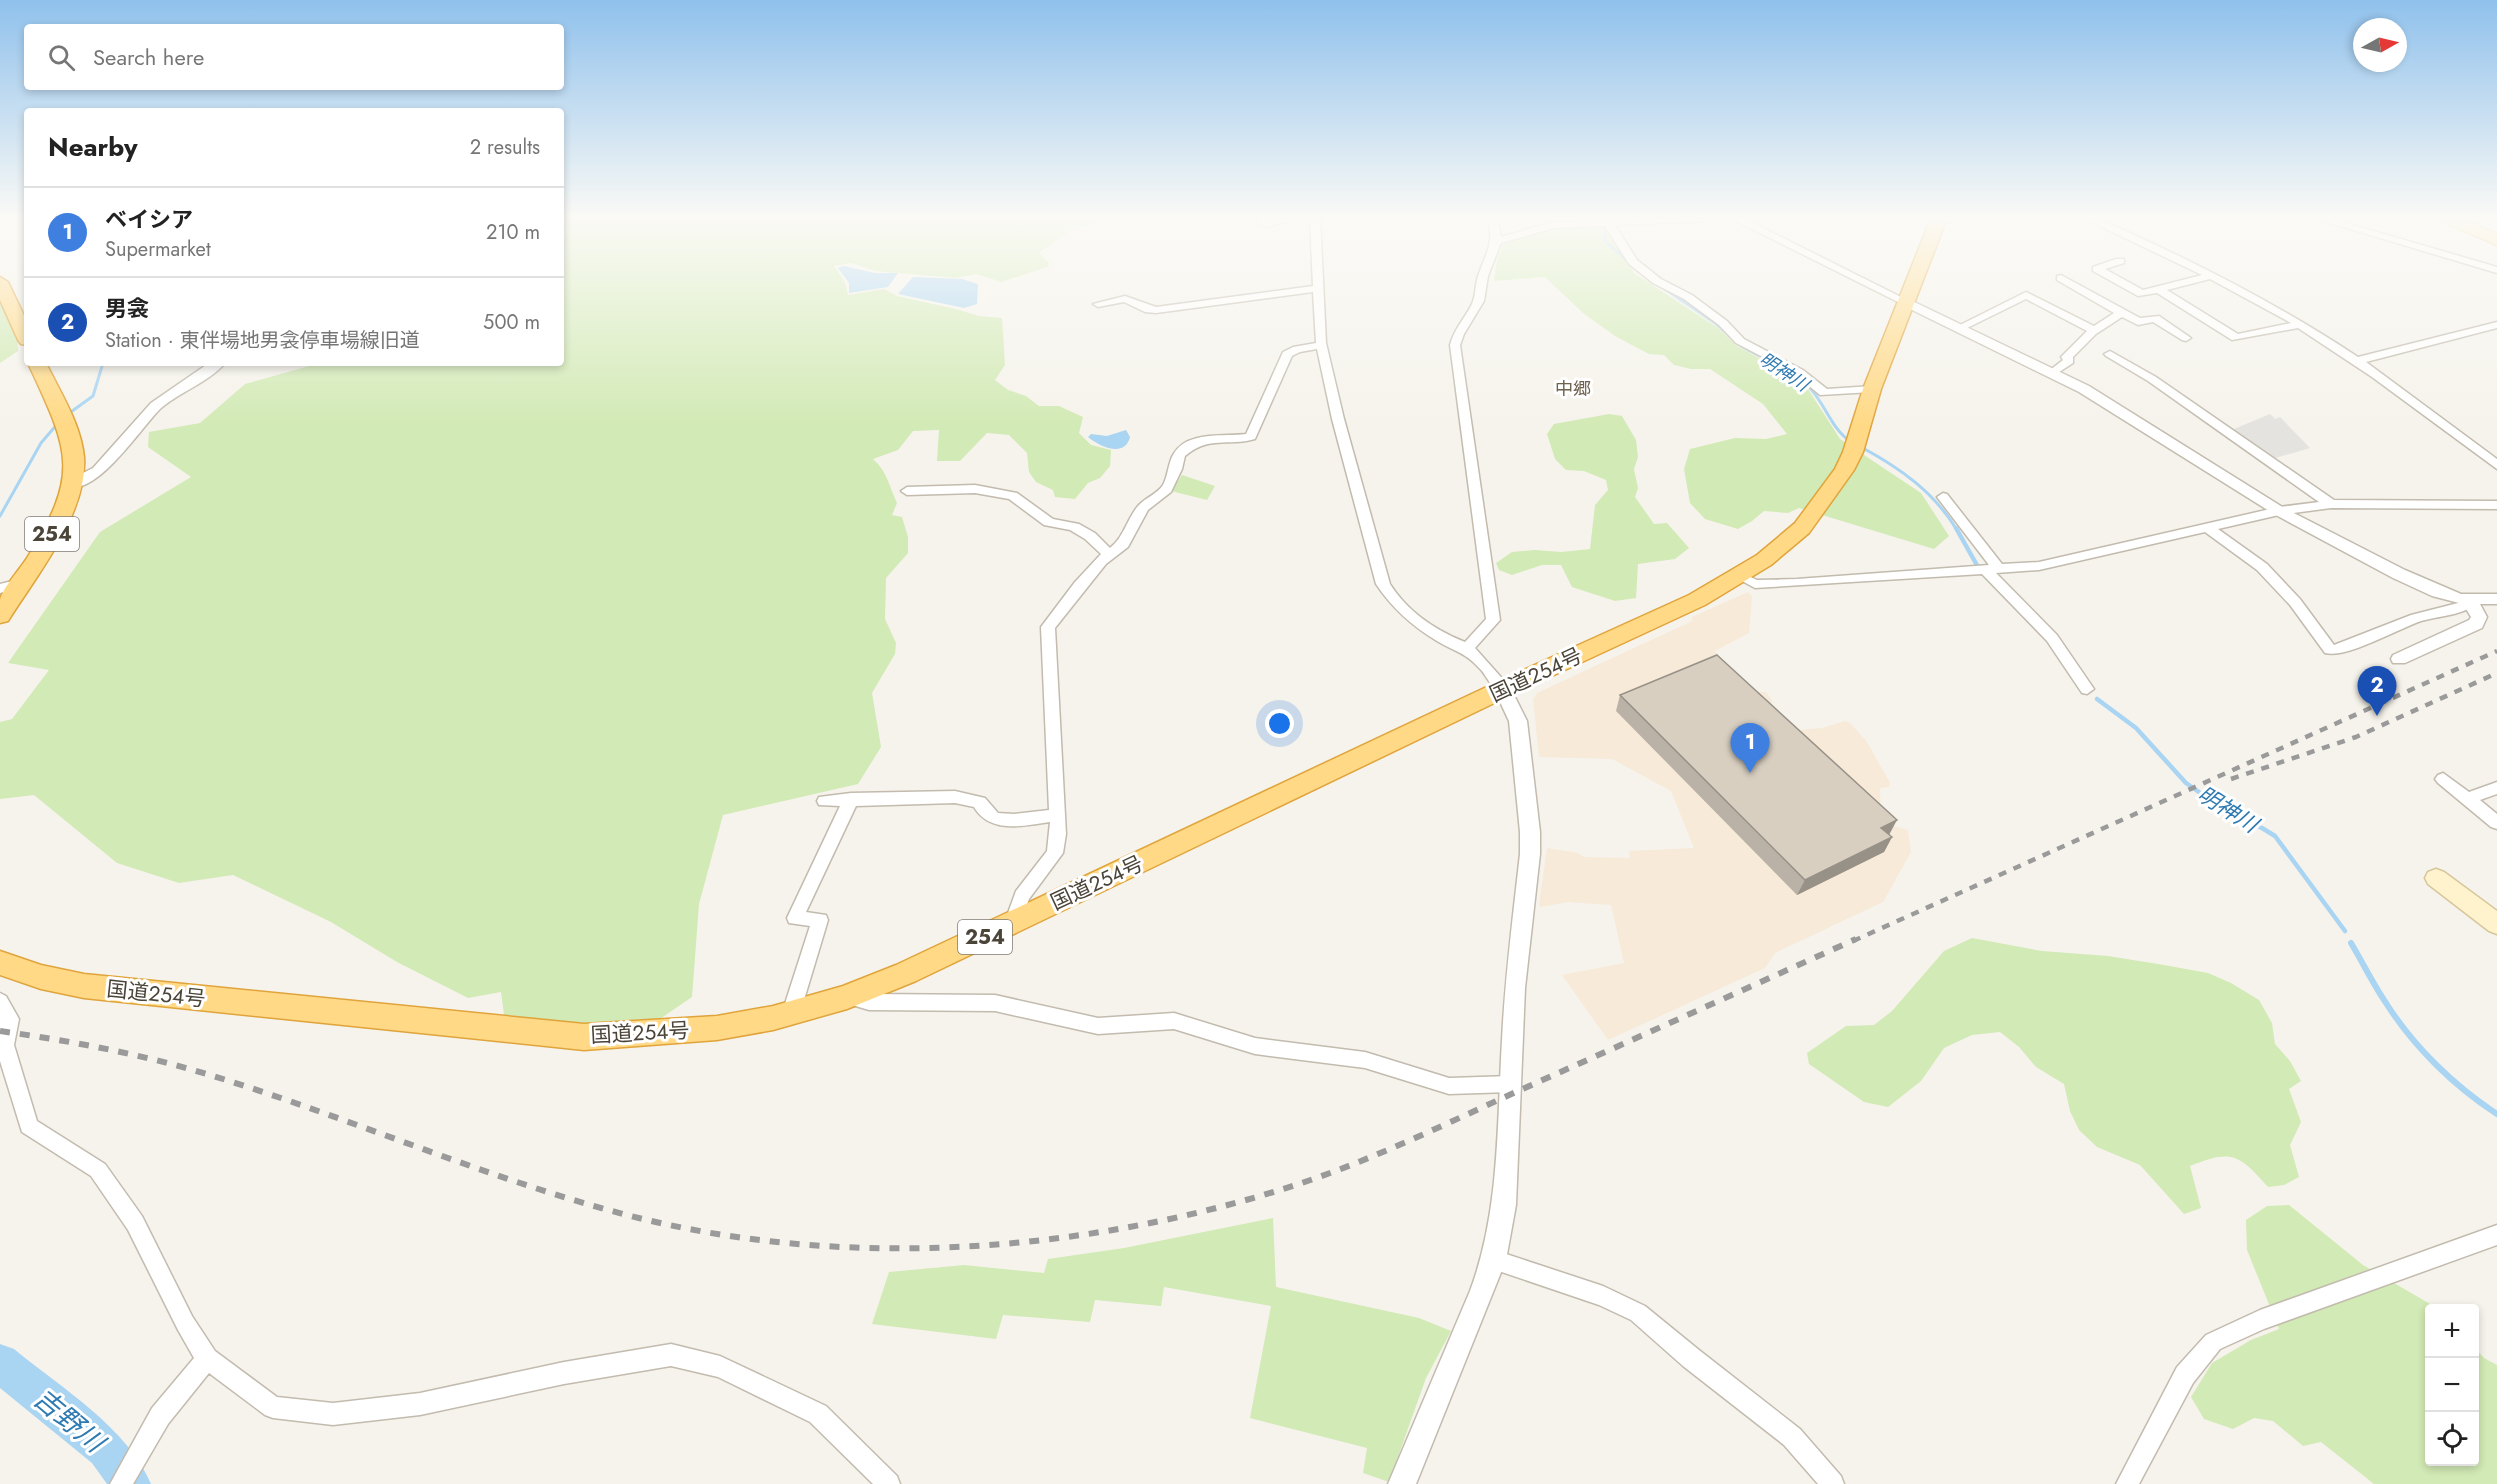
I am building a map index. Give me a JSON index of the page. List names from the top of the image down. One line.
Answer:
{"streets":{"highway":["254","国道254号"]},"districts":["中郷"],"water":["明神川","吉野川"],"north":"right","page":{"search":"Search here","heading":["Nearby","2 results"],"list":[{"mark":"1","name":"ベイシア","note":"Supermarket","value":"210 m"},{"mark":"2","name":"男衾","note":"Station · 東伴場地男衾停車場線旧道","value":"500 m"}],"pins":["2","1"],"map_buttons":["+","−"]}}
